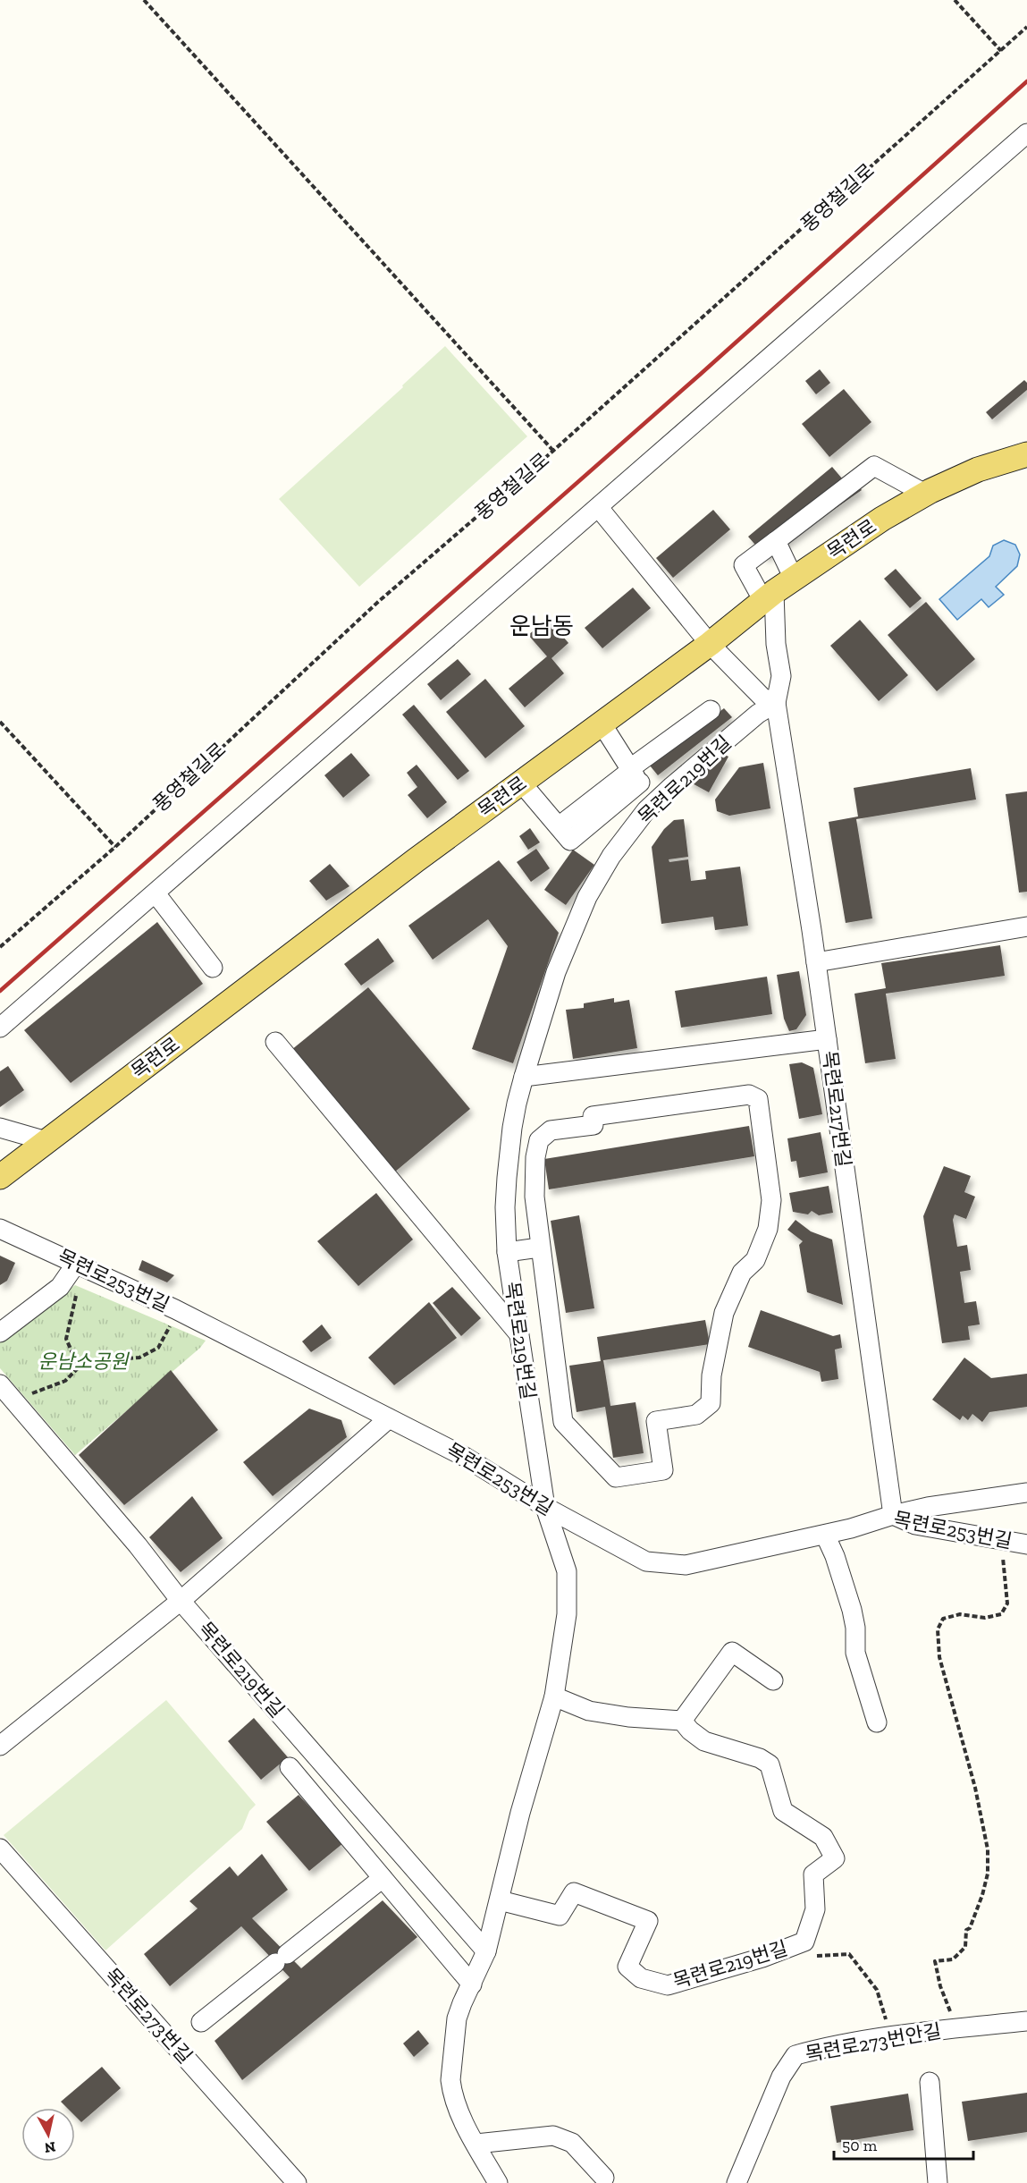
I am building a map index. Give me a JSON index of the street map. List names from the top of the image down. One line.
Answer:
{"streets":{"main road":["목련로"],"street":["목련로219번길","목련로217번길","목련로253번길","목련로273번길","목련로273번안길"],"path":["풍영철길로"]},"crossings":[["목련로","목련로217번길"],["목련로219번길","목련로217번길"],["목련로219번길","목련로253번길"],["목련로217번길","목련로253번길"]],"districts":["운남동"],"parks":["운남소공원"],"scale_bar":"50 m","north":"bottom"}
